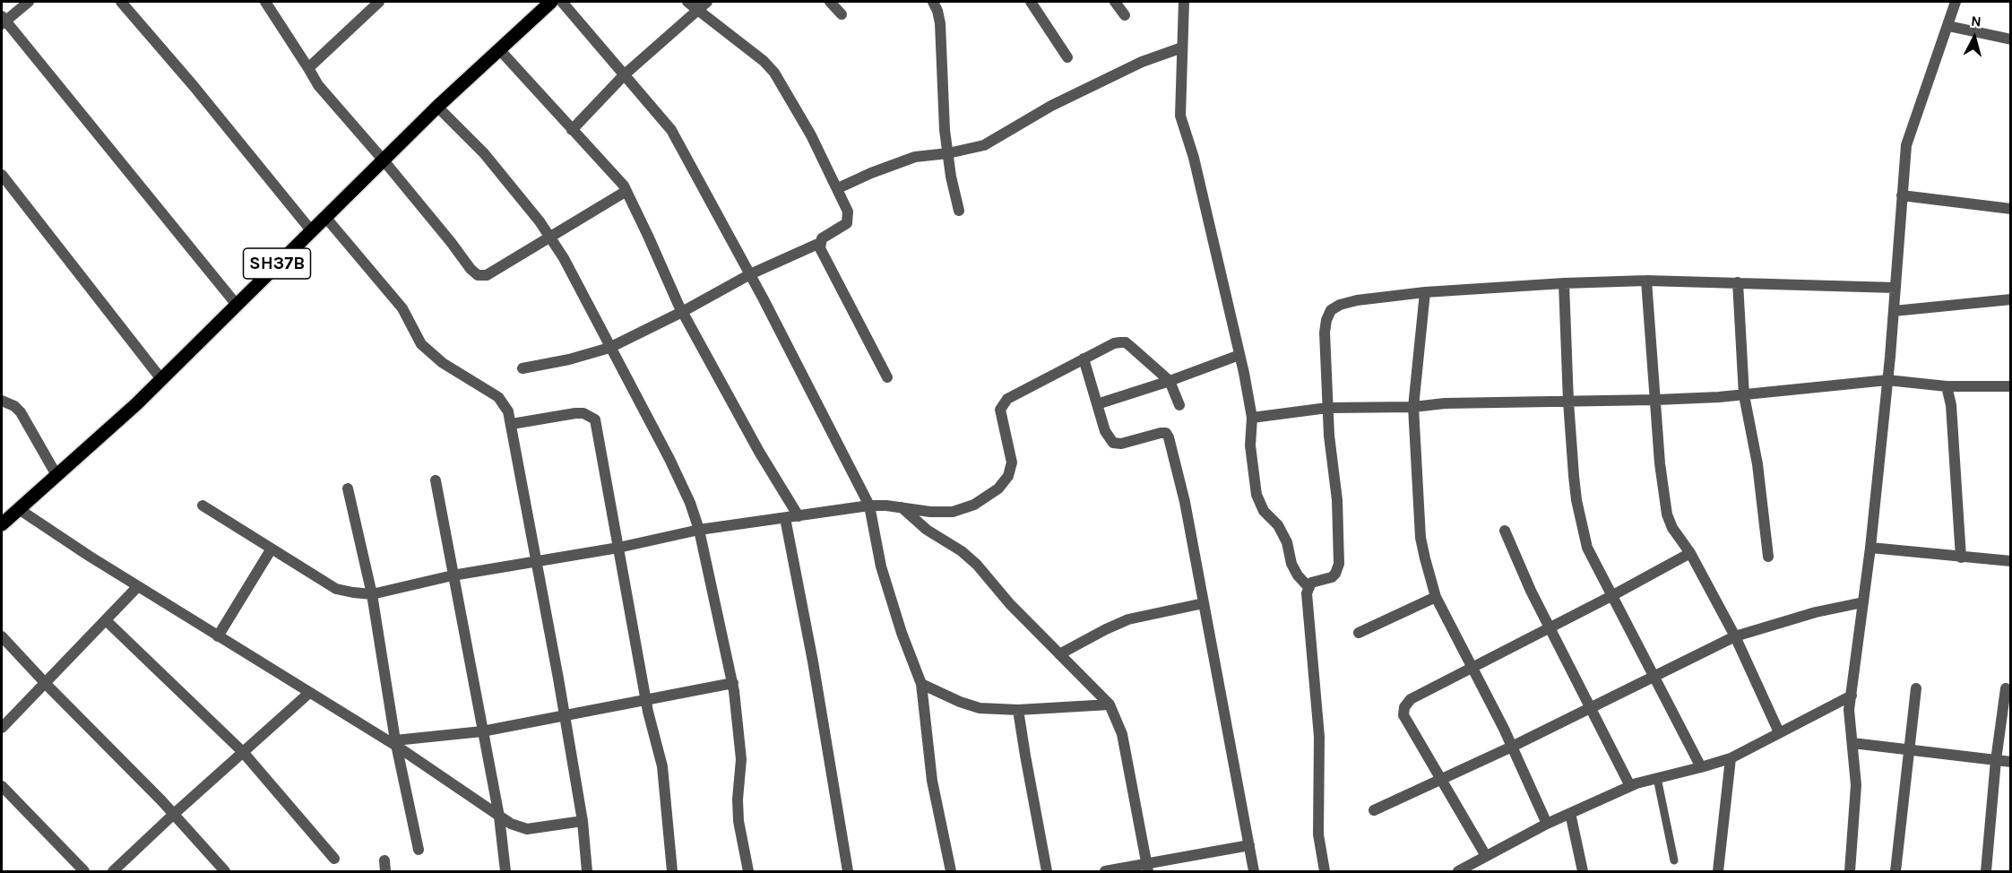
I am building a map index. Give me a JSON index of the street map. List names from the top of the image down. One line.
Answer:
{"streets":{"main road":["SH37B"]},"north":"top"}
